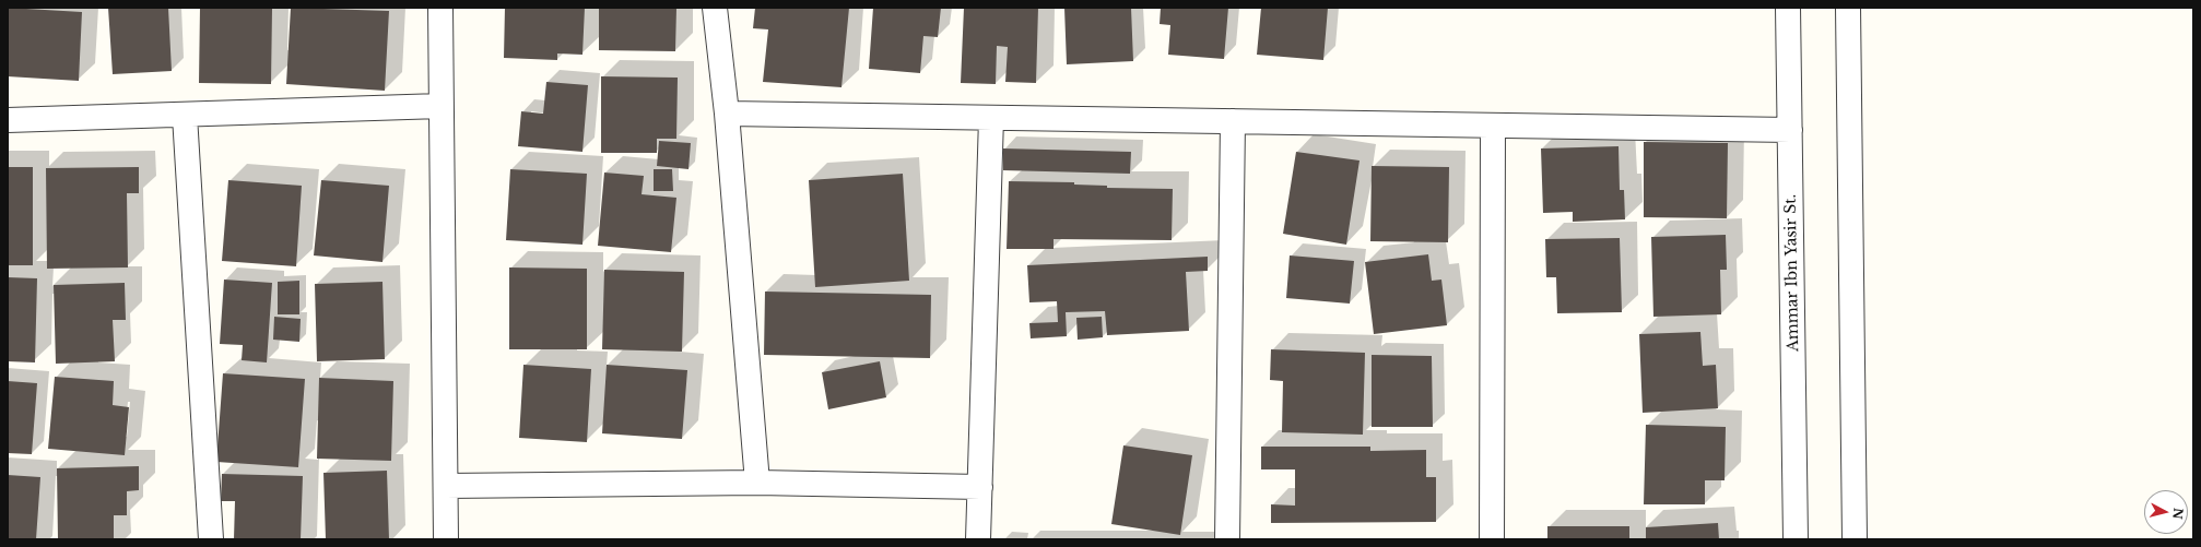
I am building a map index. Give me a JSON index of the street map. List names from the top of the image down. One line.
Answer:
{"streets":{"street":["Ammar Ibn Yasir St."]},"north":"right"}
